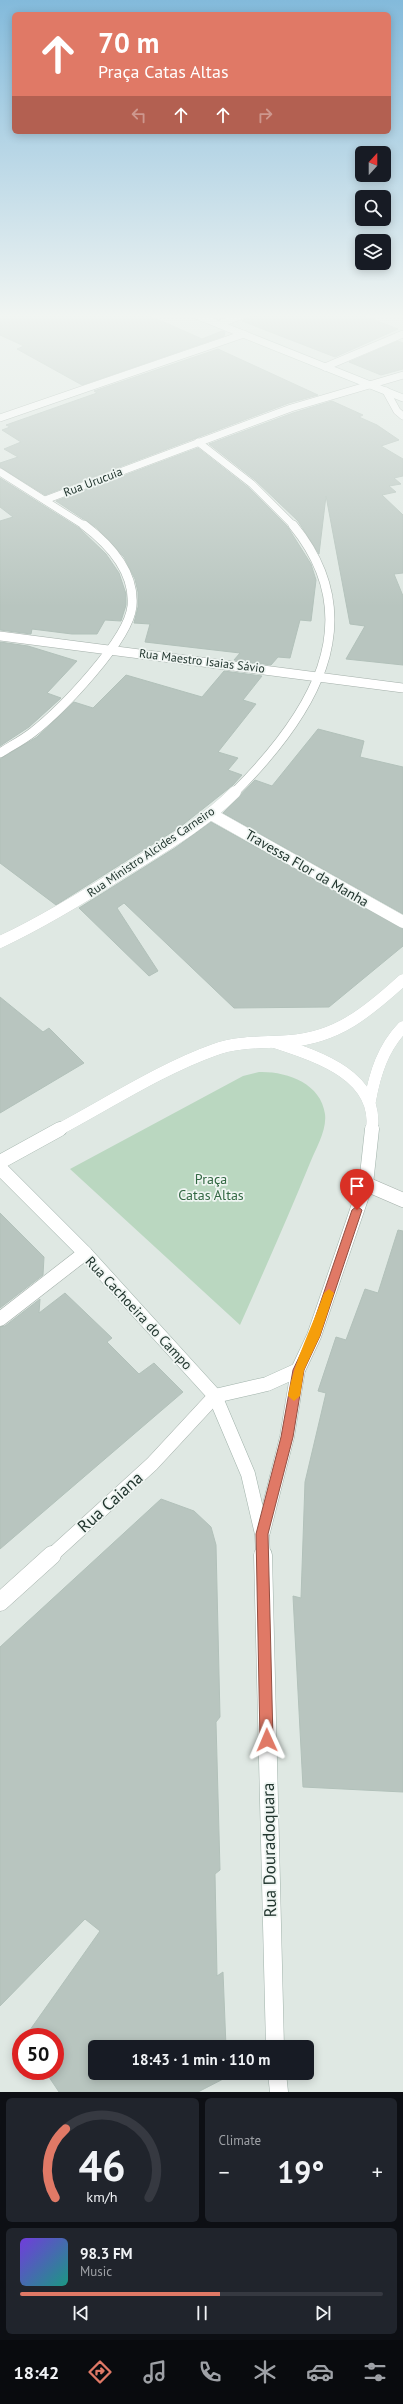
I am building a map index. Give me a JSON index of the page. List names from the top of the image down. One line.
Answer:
{"streets":{"street":["Rua Urucuia","Rua Maestro Isaias Sávio","Rua Ministro Alcides Carneiro","Travessa Flor da Manha","Rua Cachoeira do Campo","Rua Caiana","Rua Douradoquara"]},"crossings":[["Rua Urucuia","Rua Ministro Alcides Carneiro"],["Rua Maestro Isaias Sávio","Rua Ministro Alcides Carneiro"],["Rua Ministro Alcides Carneiro","Travessa Flor da Manha"],["Rua Cachoeira do Campo","Rua Caiana"],["Rua Cachoeira do Campo","Rua Douradoquara"],["Rua Caiana","Rua Douradoquara"]],"parks":["Praça Catas Altas"],"north":"top","page":{"turn":["70 m","Praça Catas Altas"],"limit":"50","trip":"18:43 · 1 min · 110 m","tile":"Climate","heat":["−","19°","+"],"song":["98.3 FM","Music"],"tabs":"18:42","gauge":["46","km/h"]}}
